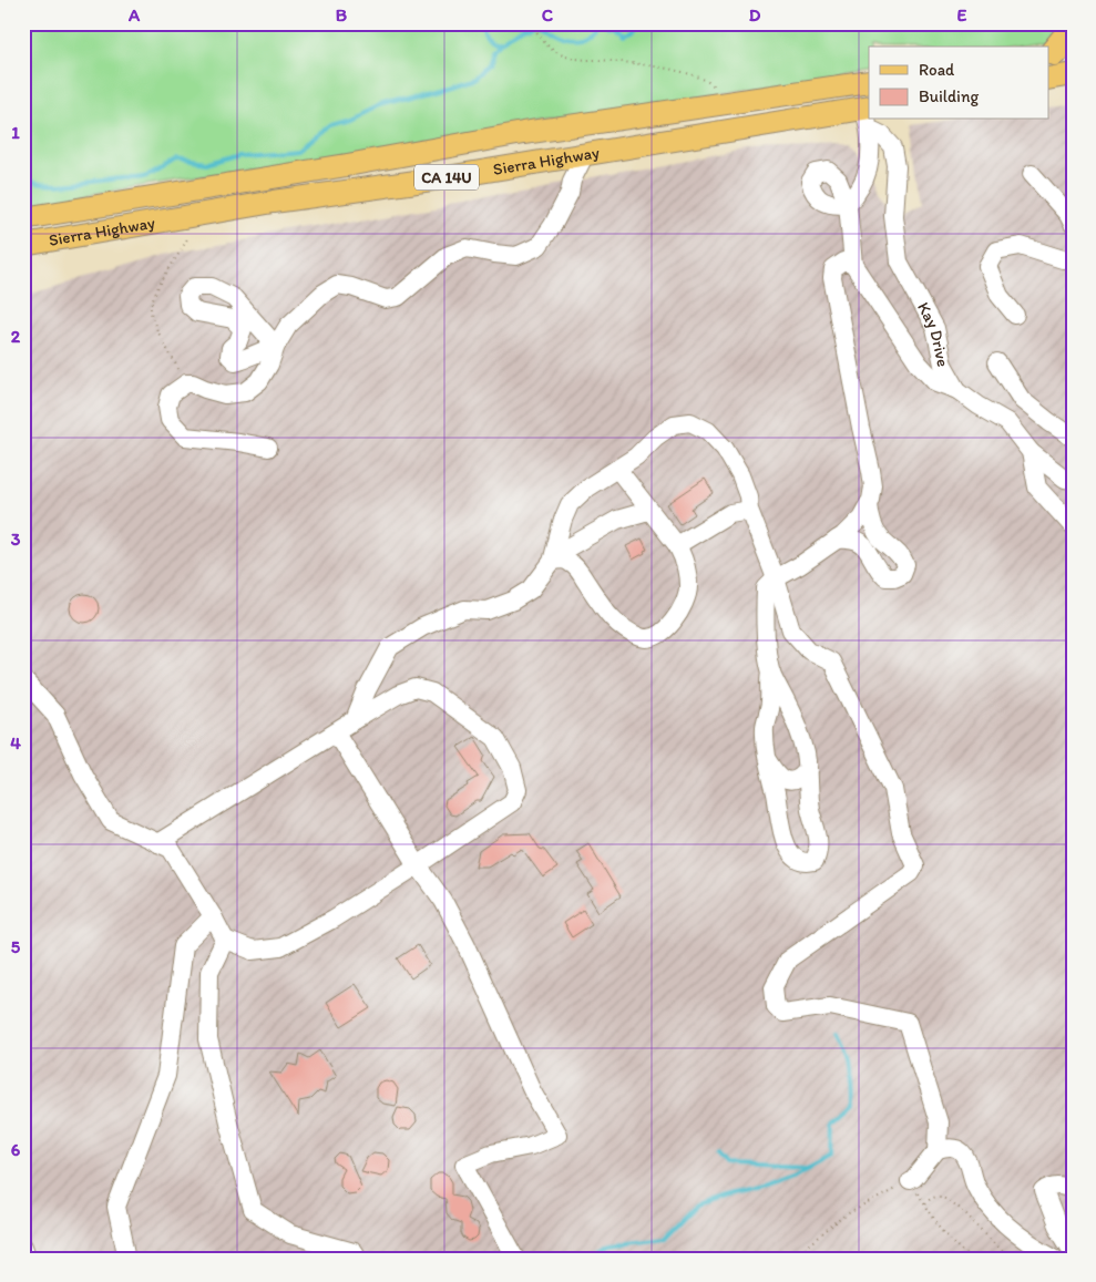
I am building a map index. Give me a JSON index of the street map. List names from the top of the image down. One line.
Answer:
{"streets":{"main road":["Sierra Highway","CA 14U"],"street":["Kay Drive"]},"legend":["Road","Building"],"grid":{"columns":["A","B","C","D","E"],"rows":["1","2","3","4","5","6"]}}
